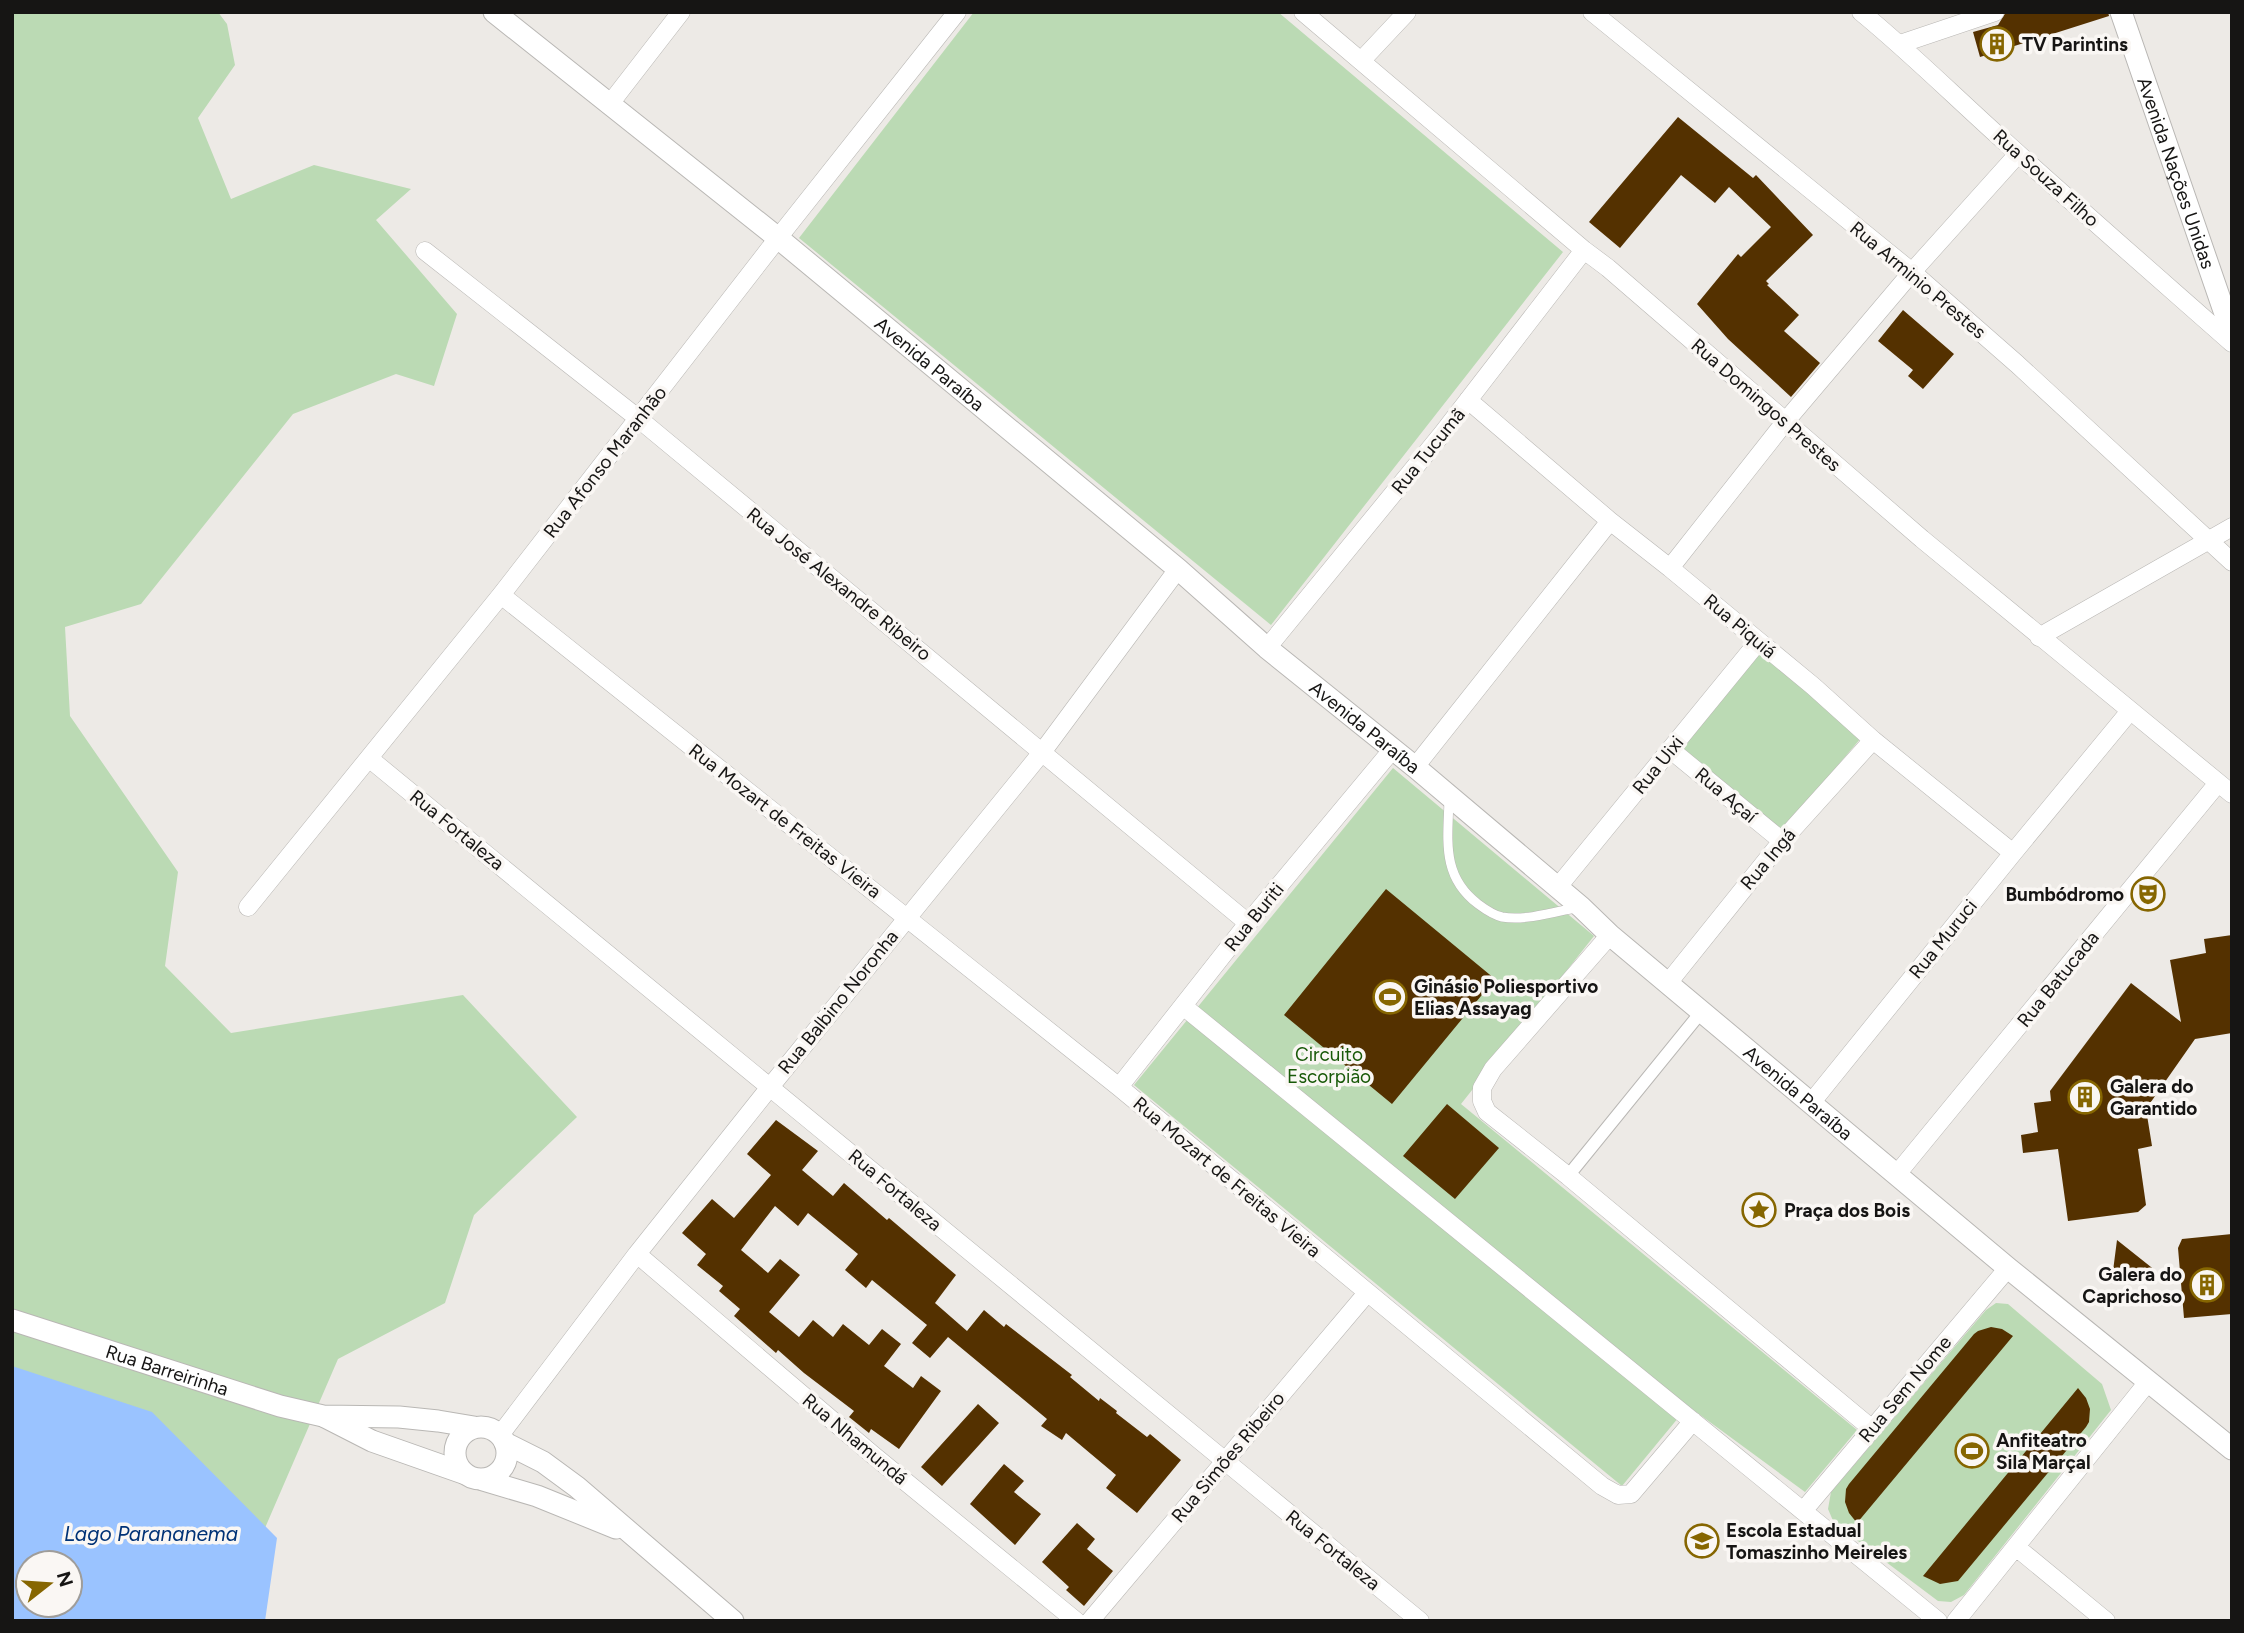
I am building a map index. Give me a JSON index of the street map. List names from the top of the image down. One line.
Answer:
{"streets":{"street":["Avenida Nações Unidas","Rua Souza Filho","Rua Arminio Prestes","Avenida Paraíba","Rua Domingos Prestes","Rua Tucumã","Rua Afonso Maranhão","Rua José Alexandre Ribeiro","Rua Piquiá","Rua Uixi","Rua Açaí","Rua Mozart de Freitas Vieira","Rua Fortaleza","Rua Ingá","Rua Buriti","Rua Muruci","Rua Batucada","Rua Balbino Noronha","Rua Barreirinha","Rua Sem Nome","Rua Nhamundá","Rua Simões Ribeiro"]},"crossings":[["Avenida Paraíba","Rua Tucumã"],["Avenida Paraíba","Rua Afonso Maranhão"],["Avenida Paraíba","Rua Uixi"],["Avenida Paraíba","Rua Ingá"],["Avenida Paraíba","Rua Buriti"],["Avenida Paraíba","Rua Muruci"],["Avenida Paraíba","Rua Batucada"],["Avenida Paraíba","Rua Balbino Noronha"],["Avenida Paraíba","Rua Sem Nome"],["Rua Domingos Prestes","Rua Tucumã"],["Rua Domingos Prestes","Rua Muruci"],["Rua Domingos Prestes","Rua Batucada"],["Rua Tucumã","Rua Piquiá"],["Rua Afonso Maranhão","Rua José Alexandre Ribeiro"],["Rua Afonso Maranhão","Rua Mozart de Freitas Vieira"],["Rua Afonso Maranhão","Rua Fortaleza"],["Rua José Alexandre Ribeiro","Rua Buriti"],["Rua José Alexandre Ribeiro","Rua Balbino Noronha"],["Rua Piquiá","Rua Uixi"],["Rua Piquiá","Rua Ingá"],["Rua Piquiá","Rua Muruci"],["Rua Uixi","Rua Açaí"],["Rua Açaí","Rua Ingá"],["Rua Mozart de Freitas Vieira","Rua Buriti"],["Rua Mozart de Freitas Vieira","Rua Balbino Noronha"],["Rua Mozart de Freitas Vieira","Rua Simões Ribeiro"],["Rua Fortaleza","Rua Balbino Noronha"],["Rua Fortaleza","Rua Simões Ribeiro"],["Rua Balbino Noronha","Rua Barreirinha"],["Rua Balbino Noronha","Rua Nhamundá"]],"water":["Lago Parananema"],"parks":["Circuito Escorpião"],"places":{"building":["TV Parintins","Galera do Garantido","Galera do Caprichoso"],"theatre":["Bumbódromo"],"sports":["Ginásio Poliesportivo Elias Assayag","Anfiteatro Sila Marçal"],"place":["Praça dos Bois"],"school or university":["Escola Estadual Tomaszinho Meireles"]},"north":"right"}
